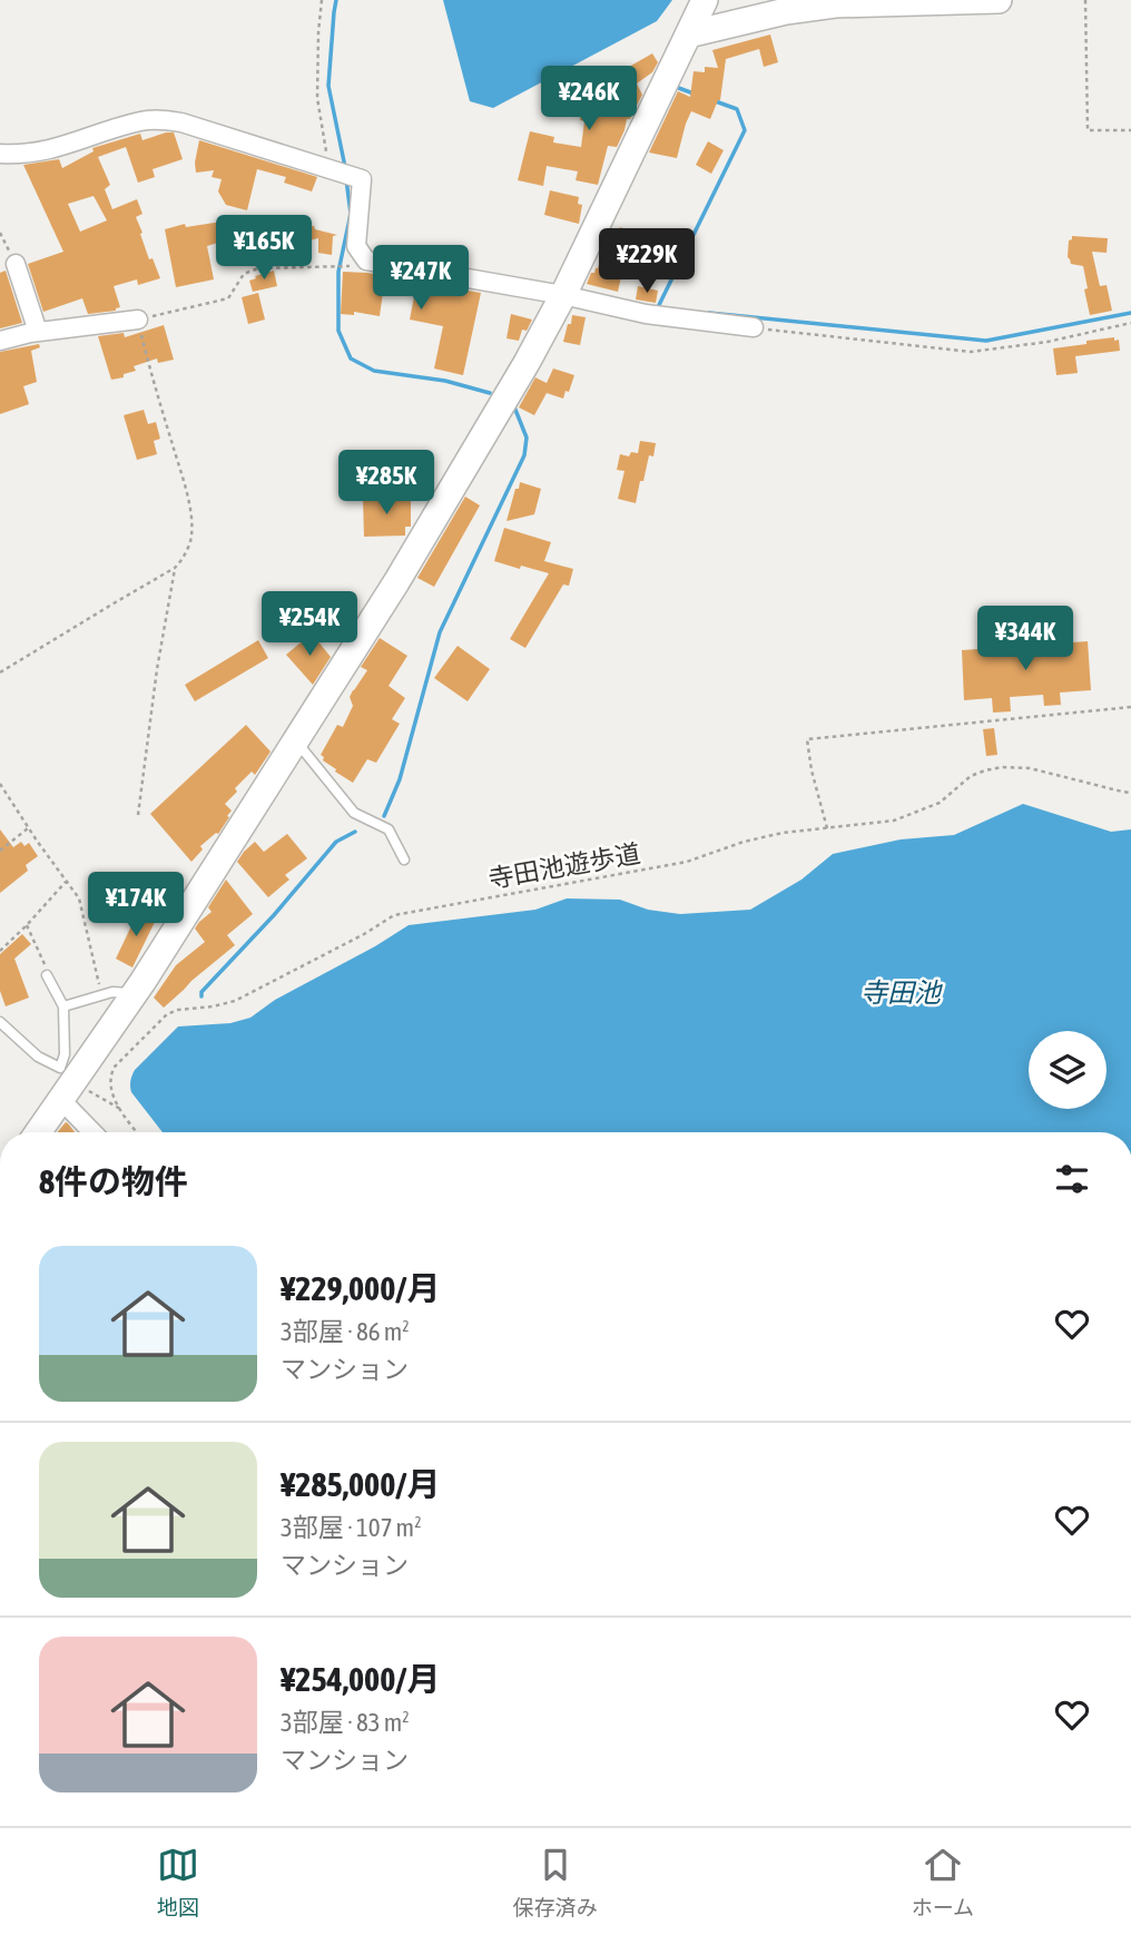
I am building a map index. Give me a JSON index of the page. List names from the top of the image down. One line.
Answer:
{"streets":{"path":["寺田池遊歩道"]},"water":["寺田池"],"page":{"price":["¥246K","¥165K","¥229K","¥247K","¥285K","¥254K","¥344K","¥174K"],"heading":"8件の物件","list":[{"name":"¥229,000/月","note":"3部屋 · 86 m² · マンション"},{"name":"¥285,000/月","note":"3部屋 · 107 m² · マンション"},{"name":"¥254,000/月","note":"3部屋 · 83 m² · マンション"}],"tabs":["地図","保存済み","ホーム"]}}
